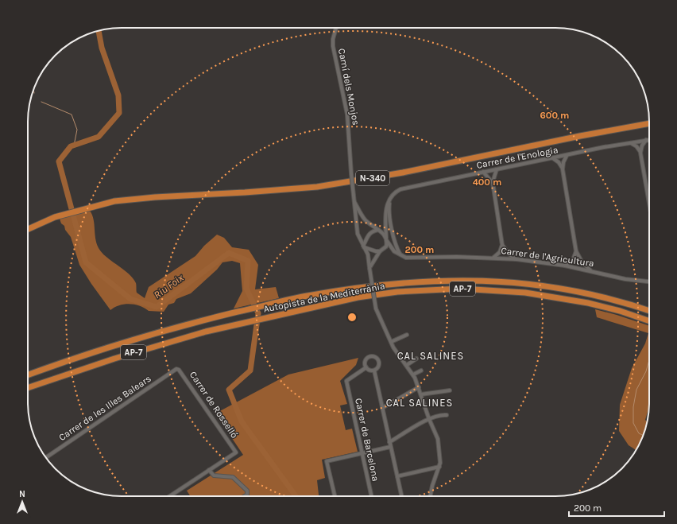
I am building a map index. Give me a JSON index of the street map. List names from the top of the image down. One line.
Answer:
{"streets":{"highway":["N-340","AP-7","Autopista de la Mediterrània"],"street":["Camí dels Monjos","Carrer de l'Enologia","Carrer de l'Agricultura","Carrer de Rosselló","Carrer de les Illes Balears","Carrer de Barcelona"]},"crossings":[["Carrer de Rosselló","Carrer de les Illes Balears"]],"districts":["CAL SALINES","CAL SALINES"],"water":["Riu Foix"],"scale_bar":"200 m","north":"top","rings":["600 m","400 m","200 m"]}
